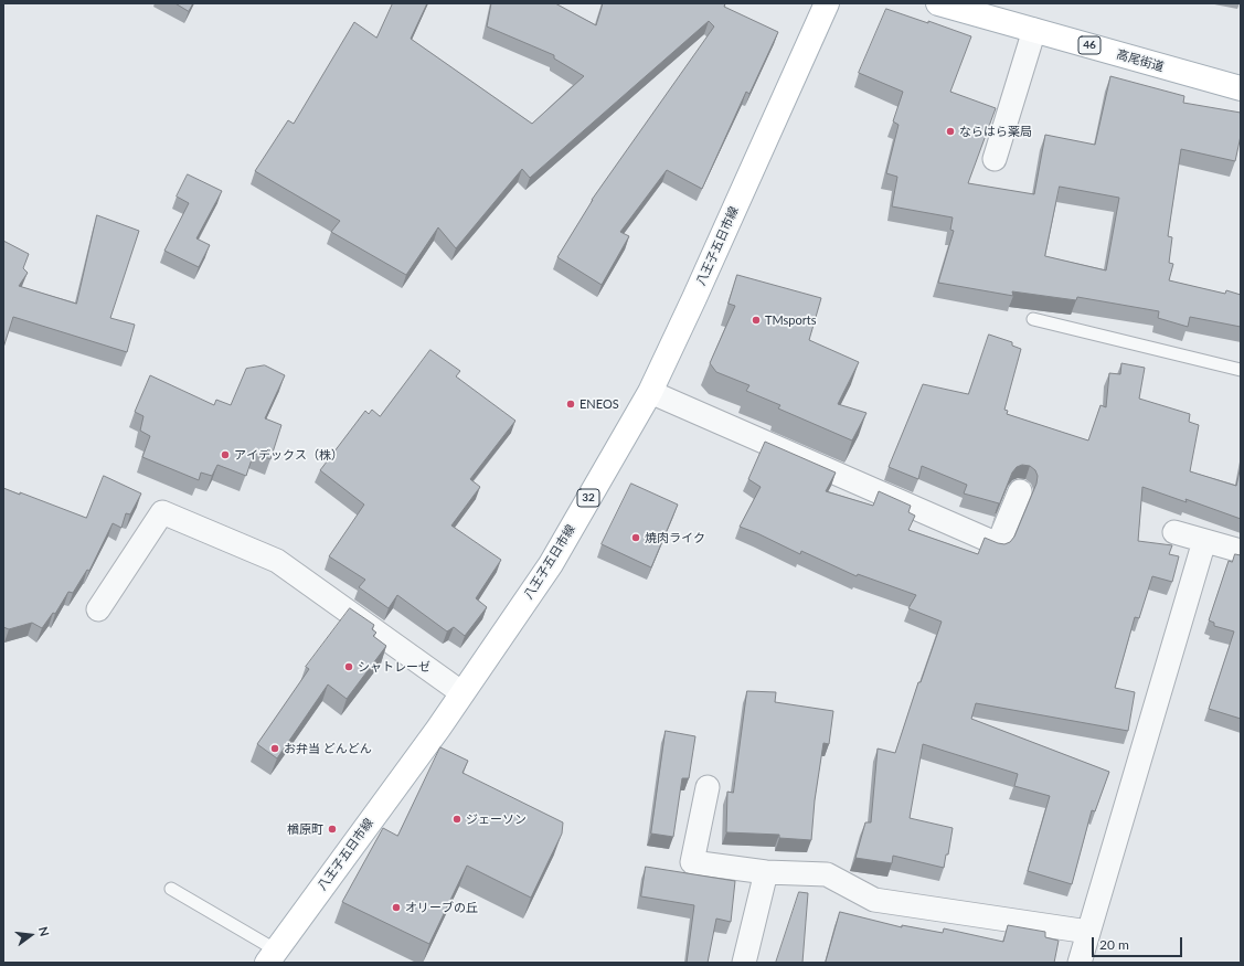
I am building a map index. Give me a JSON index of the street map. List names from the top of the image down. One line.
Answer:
{"streets":{"main road":["46","高尾街道","八王子五日市線","32"]},"places":["ならはら薬局","TMsports","ENEOS","アイデックス（株）","焼肉ライク","シャトレーゼ","お弁当 どんどん","ジェーソン","楢原町","オリーブの丘"],"scale_bar":"20 m","north":"right"}
